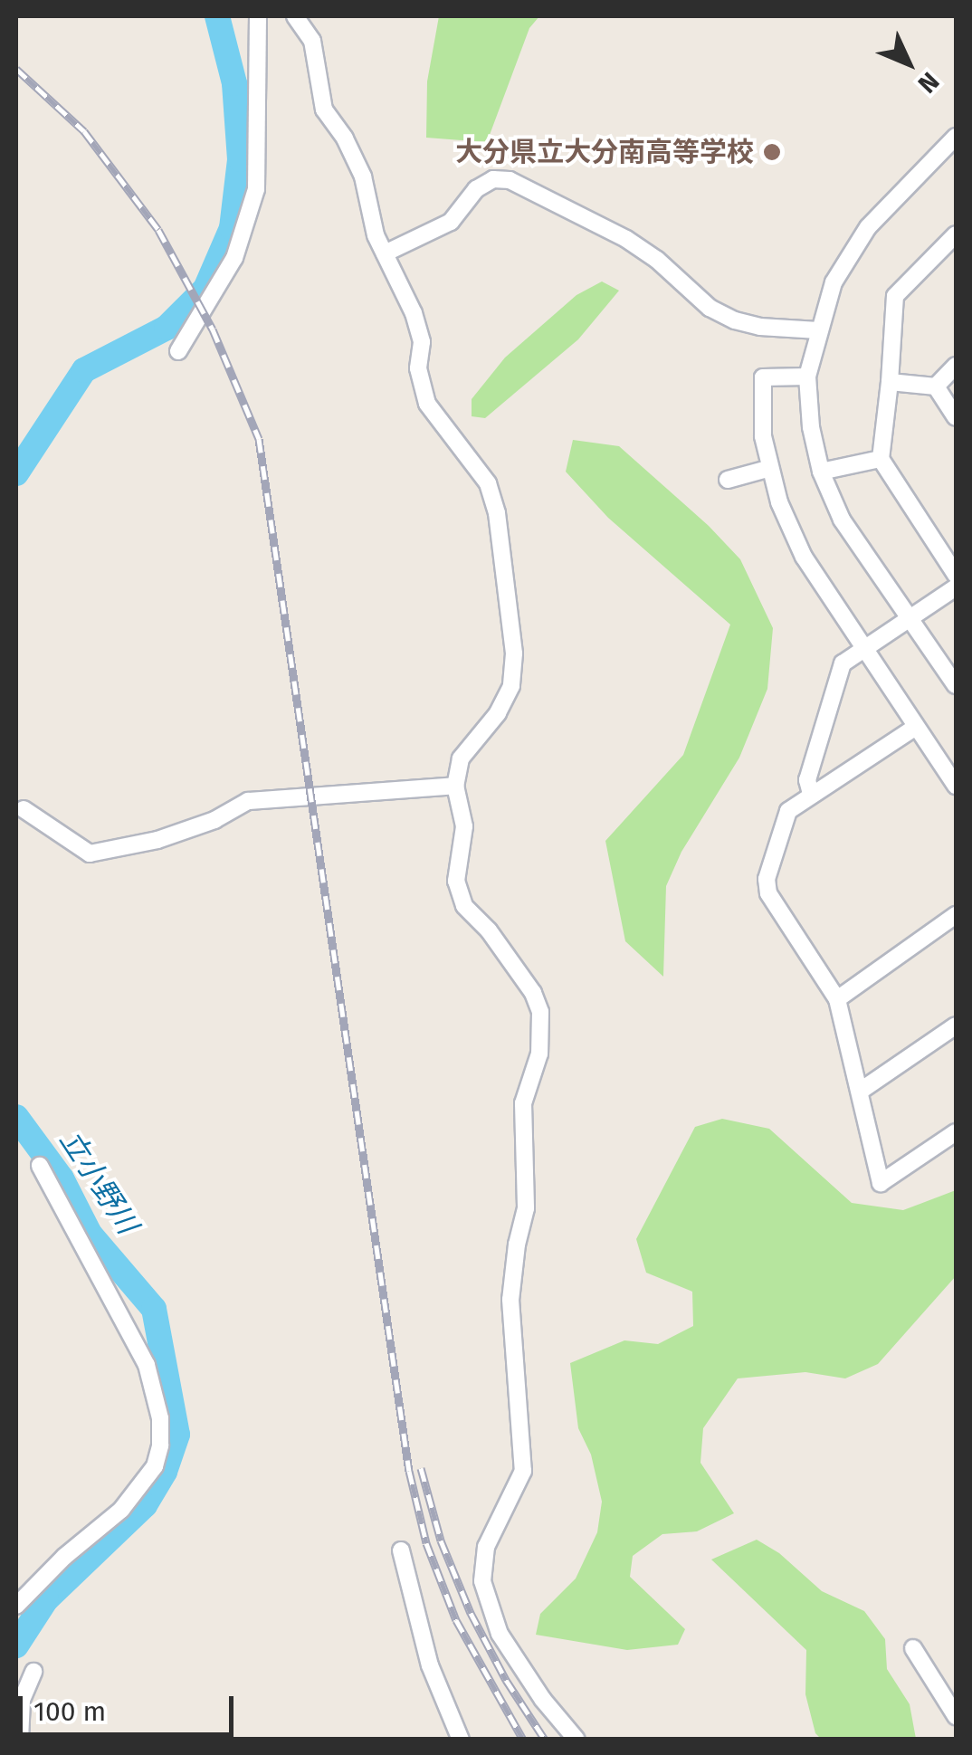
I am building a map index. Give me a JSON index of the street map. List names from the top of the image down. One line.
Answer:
{"water":["立小野川"],"places":["大分県立大分南高等学校"],"scale_bar":"100 m","north":"bottom right"}
